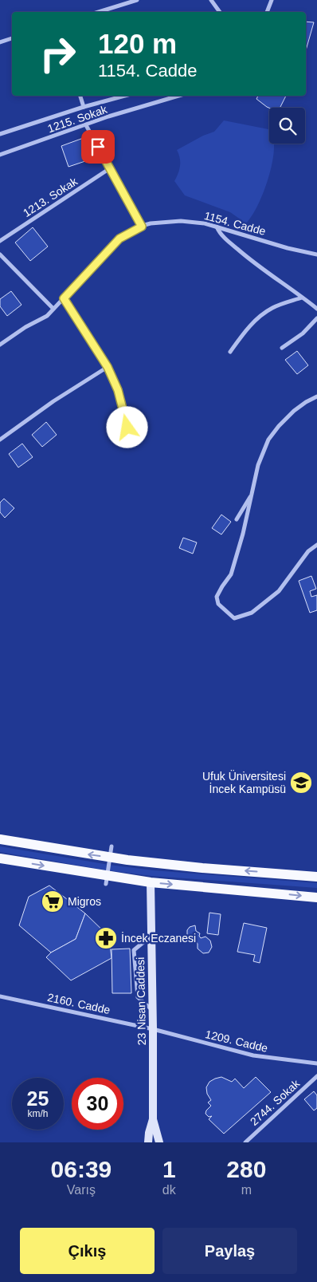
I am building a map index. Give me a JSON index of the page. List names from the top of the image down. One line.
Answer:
{"streets":{"main road":["23 Nisan Caddesi"],"street":["1215. Sokak","1213. Sokak","1154. Cadde","2160. Cadde","1209. Cadde","2744. Sokak"]},"crossings":[["23 Nisan Caddesi","2160. Cadde"],["23 Nisan Caddesi","1209. Cadde"],["2160. Cadde","1209. Cadde"]],"places":{"school or university":["Ufuk Üniversitesi İncek Kampüsü"],"supermarket":["Migros"],"pharmacy":["İncek Eczanesi"]},"page":{"turn":["120 m","1154. Cadde"],"speed":"25 km/h","limit":"30","eta":["06:39","Varış","1","dk","280","m"],"buttons":["Çıkış","Paylaş"]}}
